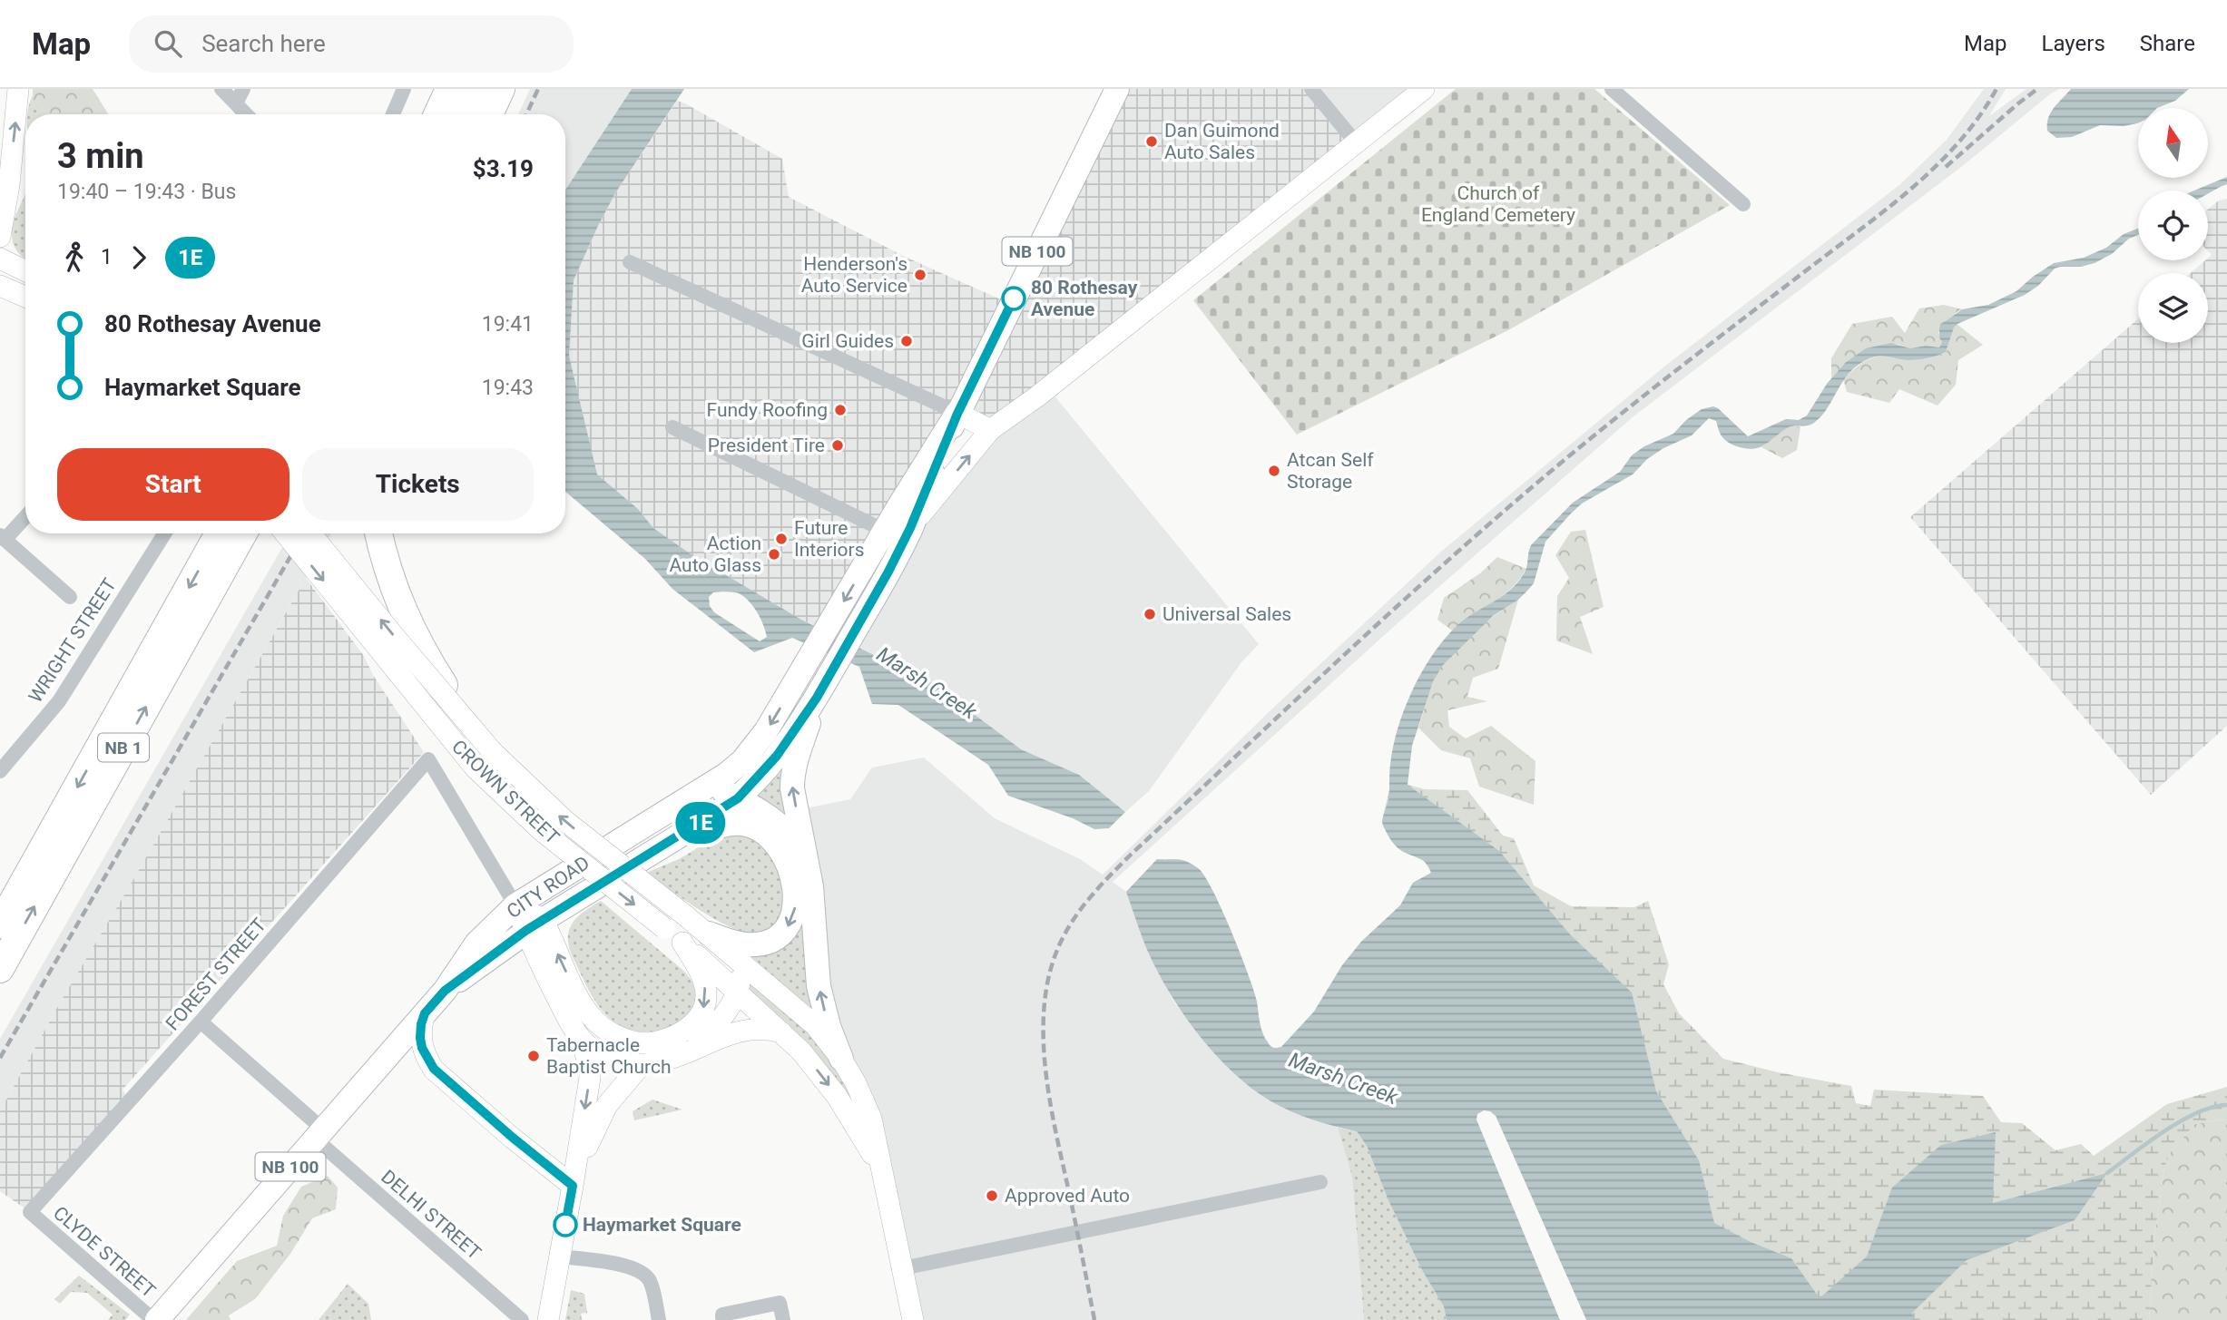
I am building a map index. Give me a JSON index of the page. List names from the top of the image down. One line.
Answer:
{"streets":{"highway":["NB 1"],"main road":["NB 100","CROWN STREET","CITY ROAD"],"street":["WRIGHT STREET","FOREST STREET","DELHI STREET","CLYDE STREET"]},"crossings":[["NB 100","CITY ROAD"],["NB 100","DELHI STREET"],["NB 100","CLYDE STREET"],["CITY ROAD","FOREST STREET"],["FOREST STREET","DELHI STREET"],["FOREST STREET","CLYDE STREET"]],"water":["Marsh Creek"],"parks":["Church of England Cemetery"],"places":["Dan Guimond Auto Sales","Henderson's Auto Service","80 Rothesay Avenue","Girl Guides","Fundy Roofing","President Tire","Atcan Self Storage","Future Interiors","Action Auto Glass","Universal Sales","Tabernacle Baptist Church","Approved Auto","Haymarket Square"],"lines":["bus line 1E"],"north":"top","page":{"header":"Map","search":"Search here","nav":["Map","Layers","Share"],"on_map":"1E","heading":["3 min","19:40 – 19:43 · Bus","$3.19"],"legs":["1","1E"],"list":[{"name":"80 Rothesay Avenue","value":"19:41"},{"name":"Haymarket Square","value":"19:43"}],"buttons":["Start","Tickets"]}}
